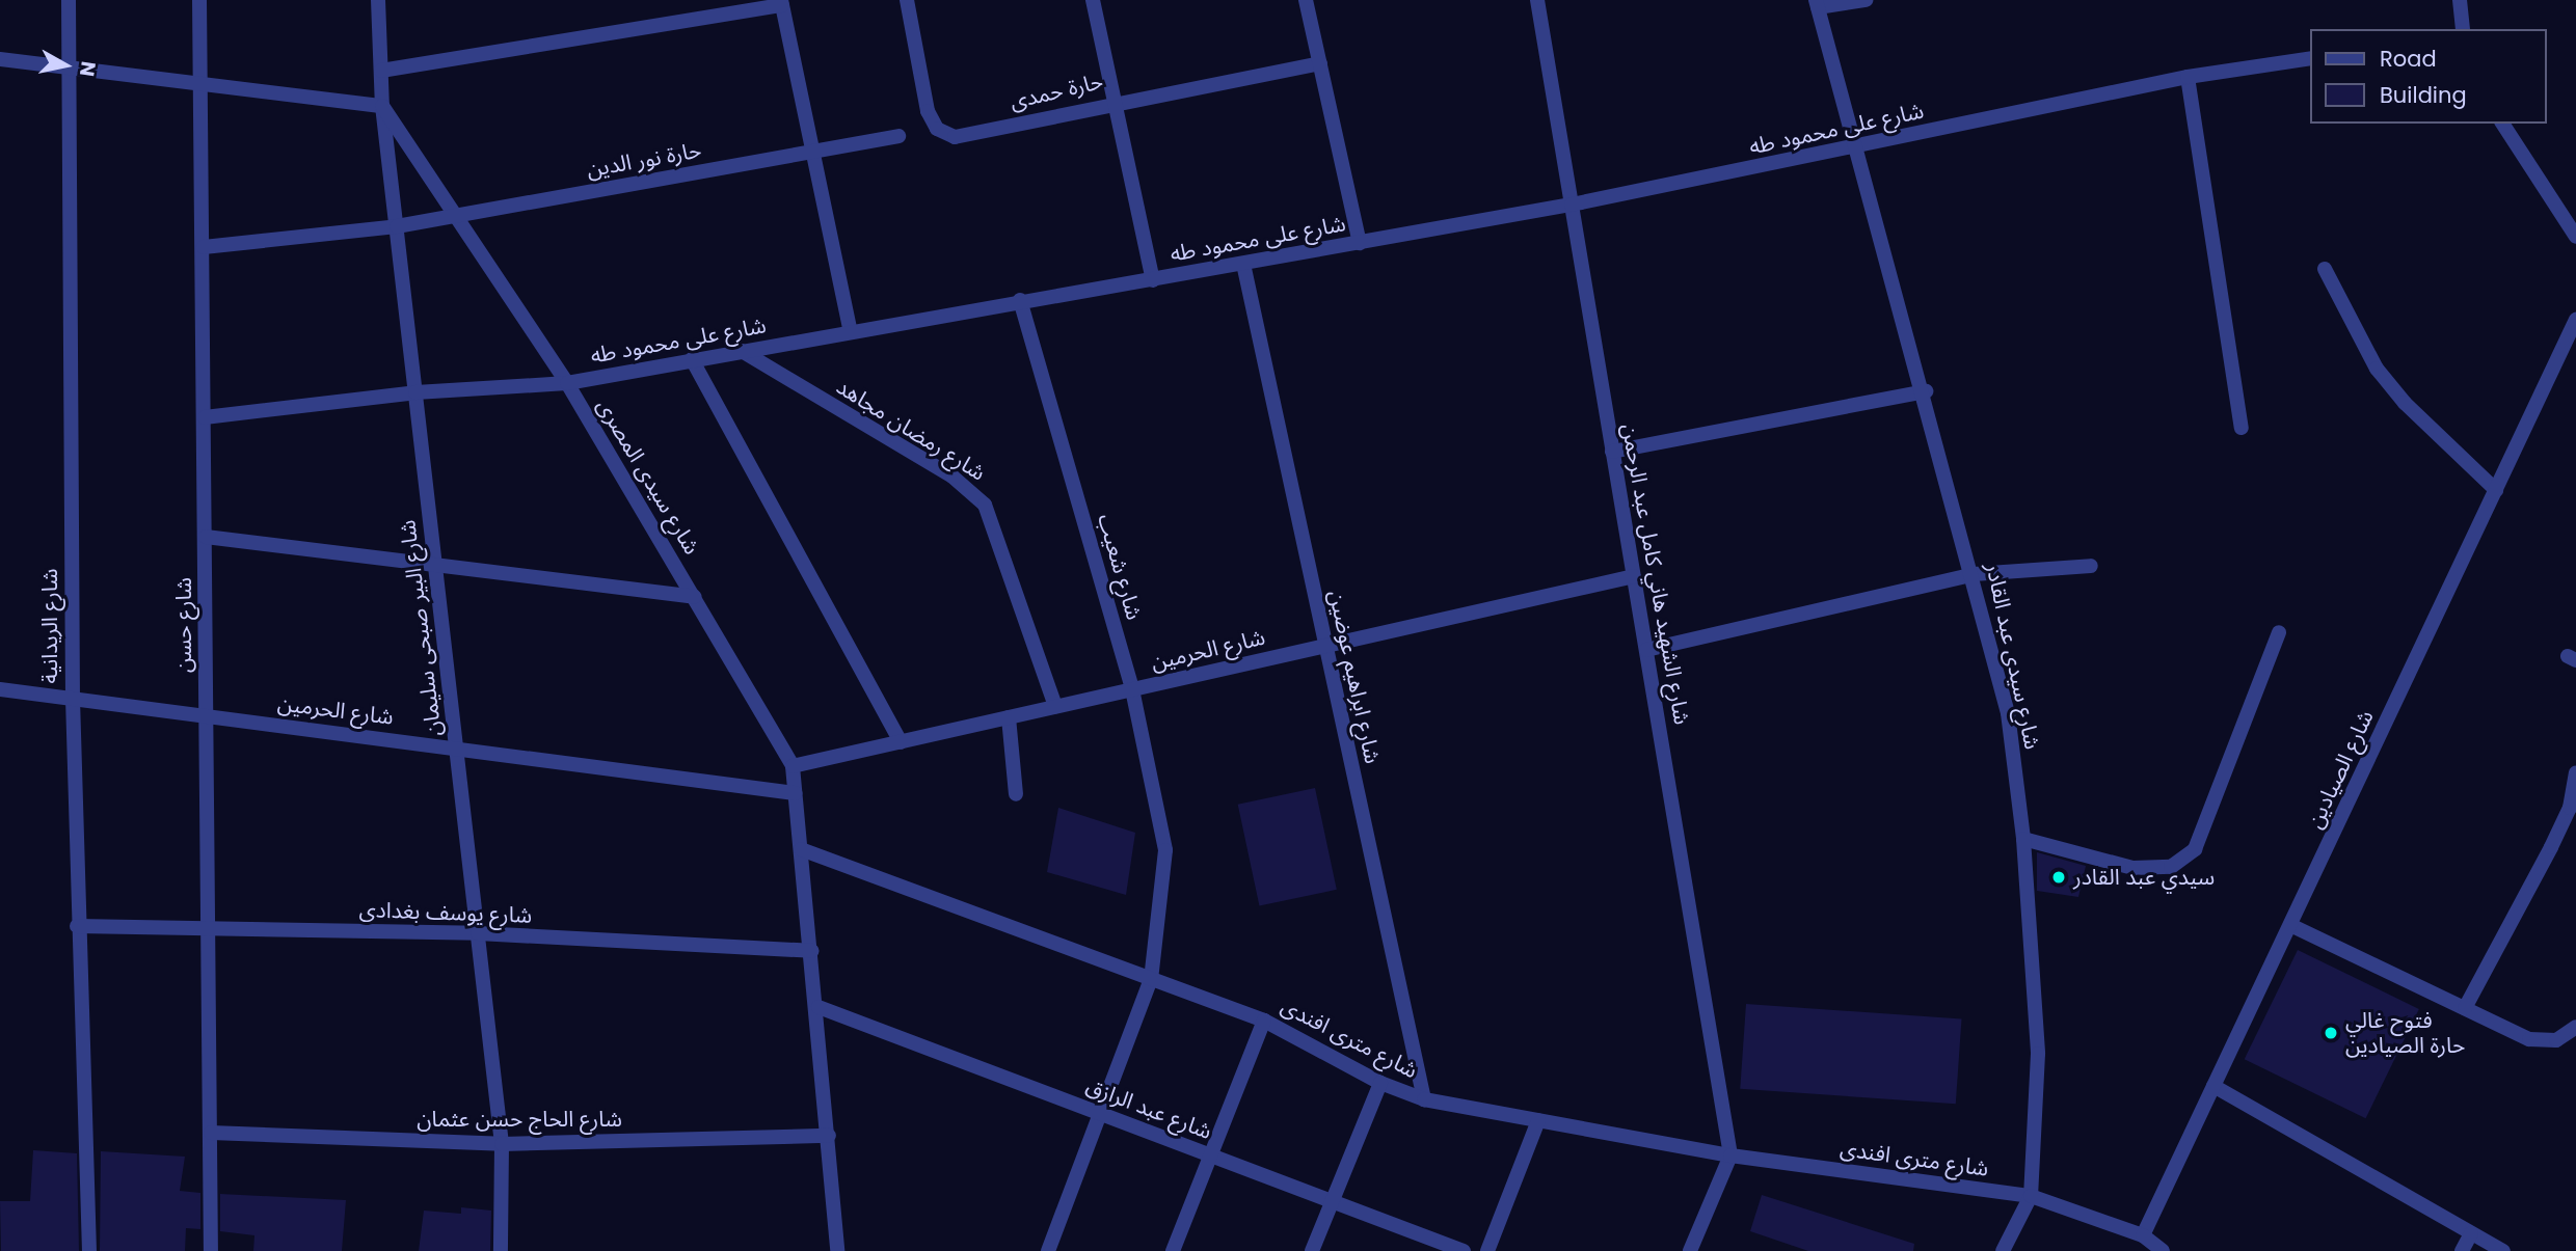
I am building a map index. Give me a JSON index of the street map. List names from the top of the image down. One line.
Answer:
{"streets":{"street":["حارة حمدى","شارع على محمود طه","حارة نور الدين","شارع رمضان مجاهد","شارع سيدى المصرى","شارع شعيب","شارع الشهيد هاني كامل عبد الرحمن","شارع حسن","شارع الريدانية","شارع البير صبحى سليمان","شارع الحرمين","شارع سيدى عبد القادر","شارع ابراهيم عوضين","شارع الصيادين","شارع يوسف بغدادى","شارع مترى افندى","شارع عبد الرازق","شارع الحاج حسن عثمان"]},"crossings":[["شارع على محمود طه","شارع رمضان مجاهد"],["شارع على محمود طه","شارع سيدى المصرى"],["شارع على محمود طه","شارع شعيب"],["شارع على محمود طه","شارع الشهيد هاني كامل عبد الرحمن"],["شارع على محمود طه","شارع حسن"],["شارع على محمود طه","شارع البير صبحى سليمان"],["شارع على محمود طه","شارع سيدى عبد القادر"],["شارع على محمود طه","شارع ابراهيم عوضين"],["حارة نور الدين","شارع سيدى المصرى"],["حارة نور الدين","شارع حسن"],["حارة نور الدين","شارع البير صبحى سليمان"],["شارع رمضان مجاهد","شارع الحرمين"],["شارع سيدى المصرى","شارع البير صبحى سليمان"],["شارع سيدى المصرى","شارع الحرمين"],["شارع شعيب","شارع الحرمين"],["شارع شعيب","شارع مترى افندى"],["شارع شعيب","شارع عبد الرازق"],["شارع الشهيد هاني كامل عبد الرحمن","شارع الحرمين"],["شارع الشهيد هاني كامل عبد الرحمن","شارع مترى افندى"],["شارع حسن","شارع الحرمين"],["شارع حسن","شارع يوسف بغدادى"],["شارع حسن","شارع الحاج حسن عثمان"],["شارع الريدانية","شارع الحرمين"],["شارع الريدانية","شارع يوسف بغدادى"],["شارع البير صبحى سليمان","شارع الحرمين"],["شارع البير صبحى سليمان","شارع يوسف بغدادى"],["شارع البير صبحى سليمان","شارع الحاج حسن عثمان"],["شارع الحرمين","شارع ابراهيم عوضين"],["شارع سيدى عبد القادر","شارع مترى افندى"],["شارع ابراهيم عوضين","شارع مترى افندى"]],"places":["سيدي عبد القادر","فتوح غالي حارة الصيادين"],"legend":["Road","Building"],"north":"right"}
